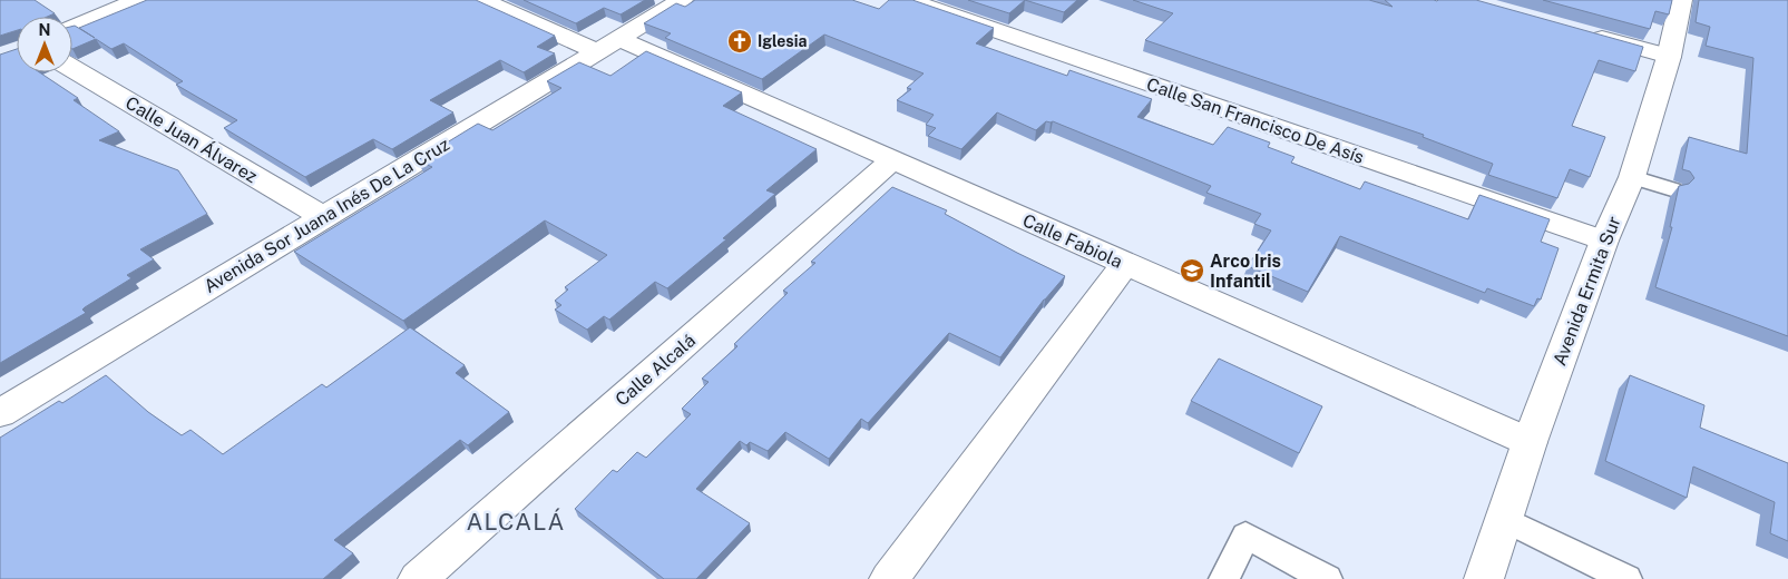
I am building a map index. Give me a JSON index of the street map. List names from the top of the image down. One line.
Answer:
{"streets":{"street":["Calle San Francisco De Asís","Calle Juan Álvarez","Avenida Sor Juana Inés De La Cruz","Calle Fabiola","Avenida Ermita Sur","Calle Alcalá"]},"crossings":[["Calle San Francisco De Asís","Avenida Ermita Sur"],["Calle Juan Álvarez","Avenida Sor Juana Inés De La Cruz"],["Avenida Sor Juana Inés De La Cruz","Calle Fabiola"],["Calle Fabiola","Avenida Ermita Sur"],["Calle Fabiola","Calle Alcalá"]],"districts":["ALCALÁ"],"places":{"church":["Iglesia"],"school or university":["Arco Iris Infantil"]},"north":"top"}
